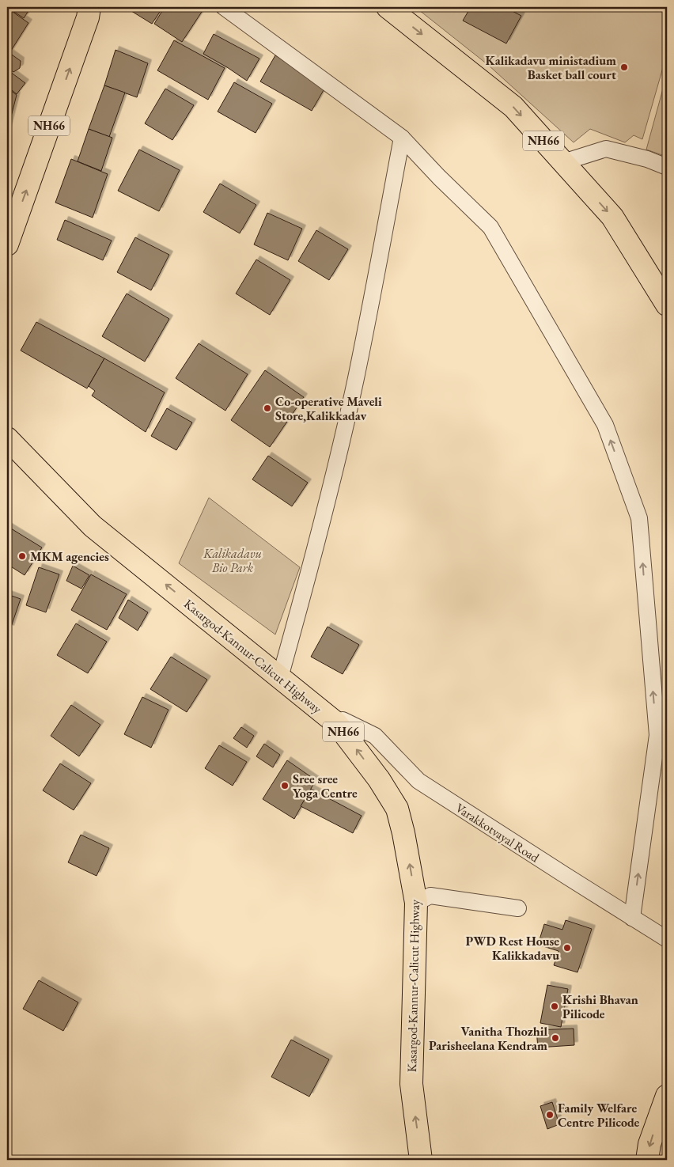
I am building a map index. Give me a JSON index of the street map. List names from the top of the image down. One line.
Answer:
{"streets":{"highway":["NH66","Kasargod-Kannur-Calicut Highway"],"street":["Varakkotvayal Road"]},"crossings":[["Kasargod-Kannur-Calicut Highway","Varakkotvayal Road"]],"one_way":["Kasargod-Kannur-Calicut Highway"],"parks":["Kalikadavu Bio Park"],"places":["Kalikadavu ministadium Basket ball court","Co-operative Maveli Store,Kalikkadav","MKM agencies","Sree sree Yoga Centre","PWD Rest House Kalikkadavu","Krishi Bhavan Pilicode","Vanitha Thozhil Parisheelana Kendram","Family Welfare Centre Pilicode"]}
